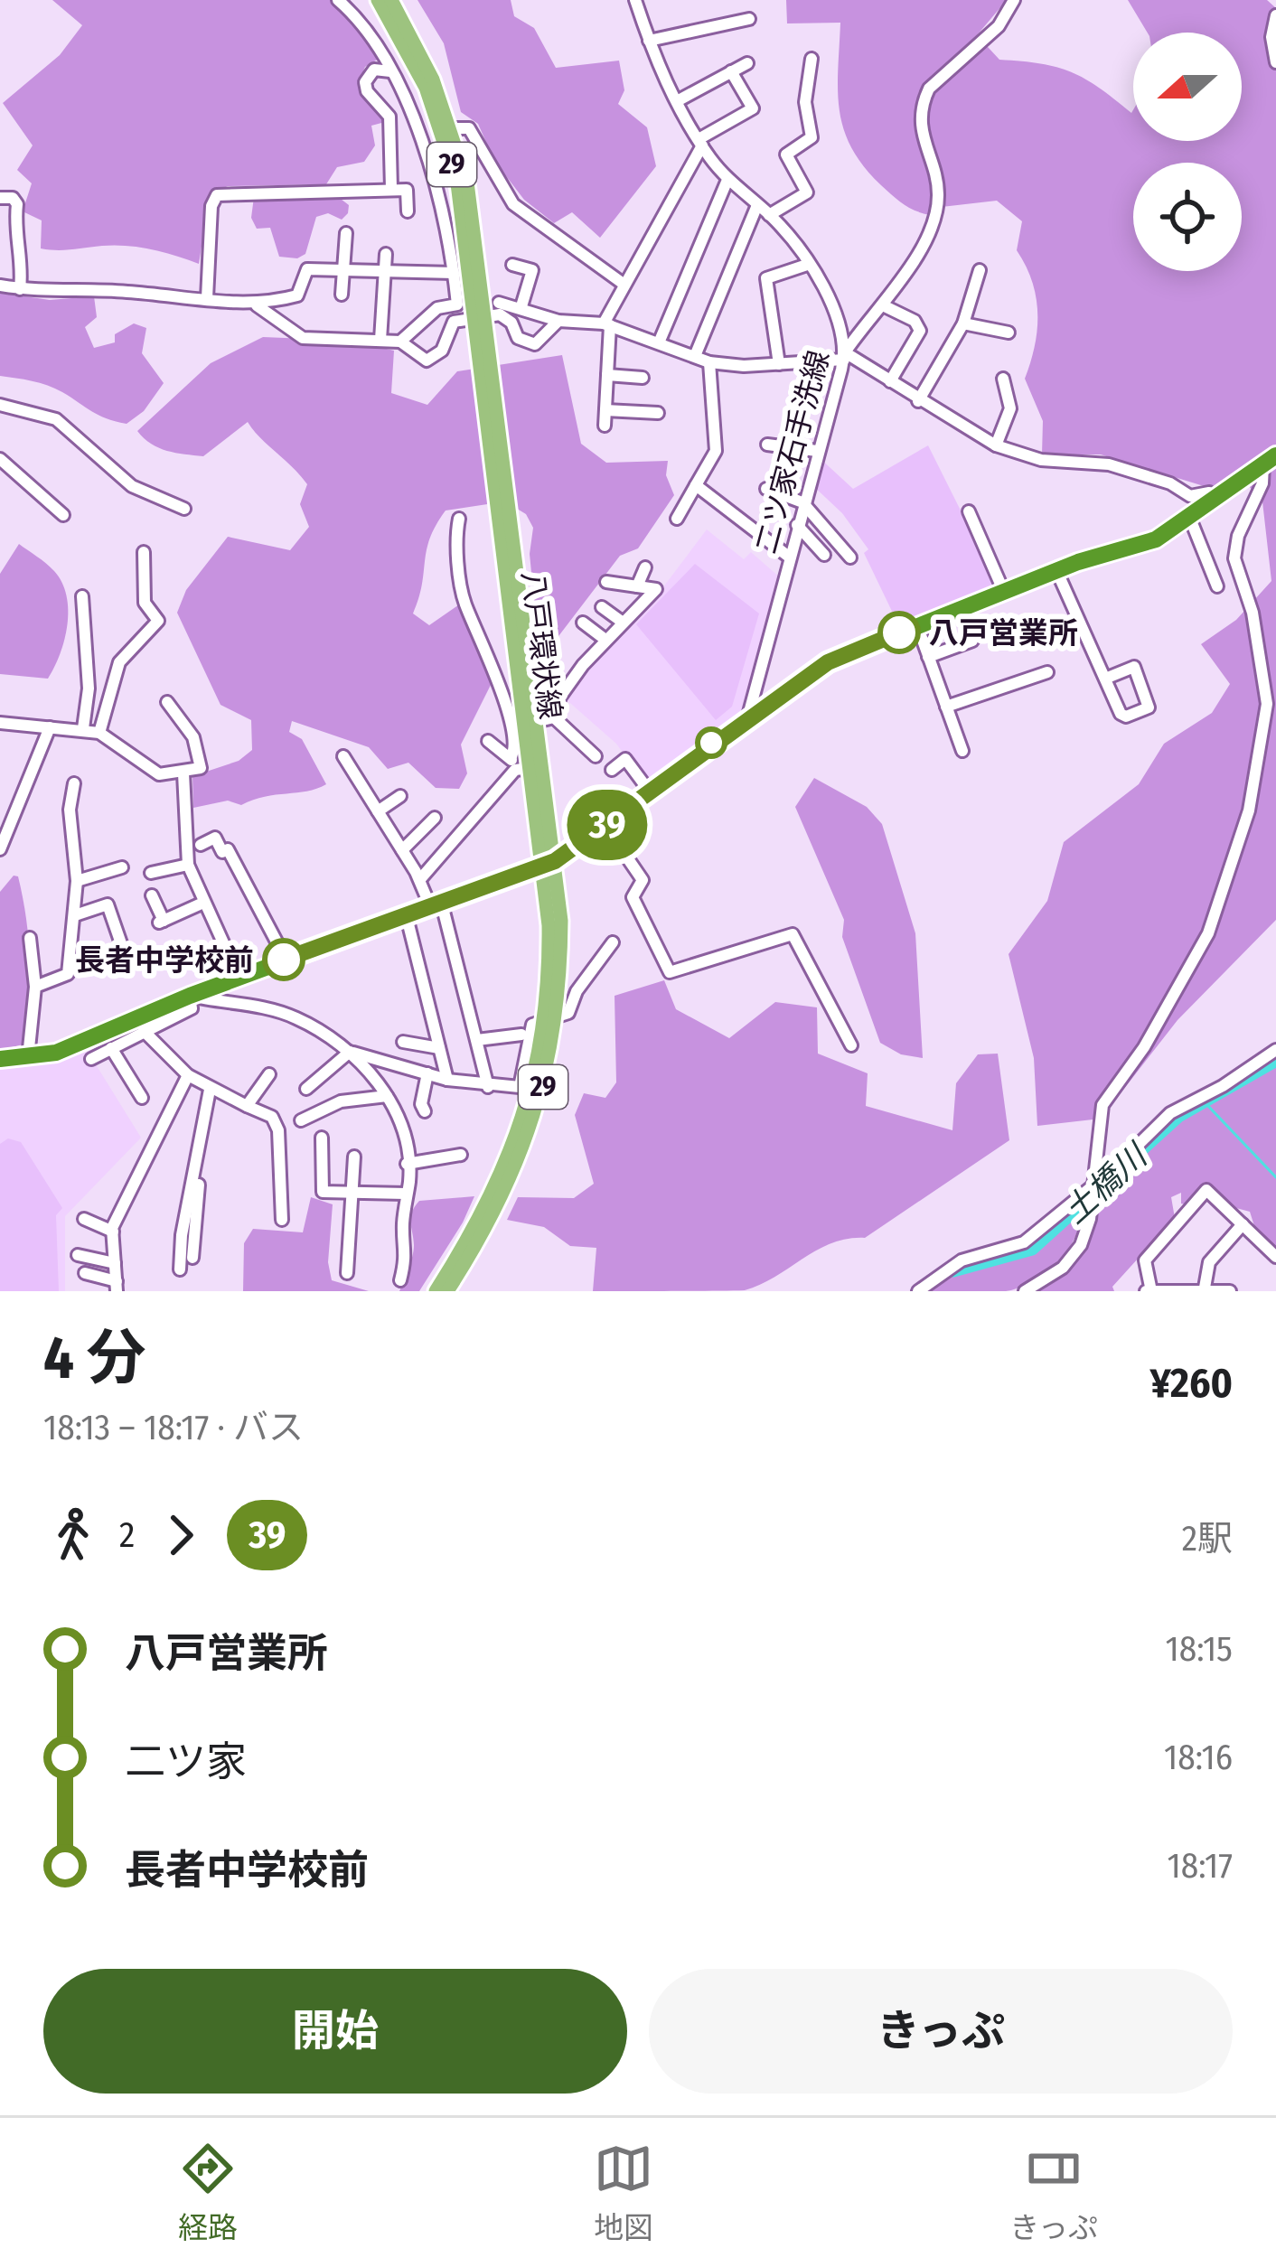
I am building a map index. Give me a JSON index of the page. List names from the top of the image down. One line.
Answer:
{"streets":{"main road":["29","八戸環状線"],"street":["二ツ家石手洗線"]},"water":["土橋川"],"places":["八戸営業所","長者中学校前"],"lines":["bus line 39"],"north":"left","page":{"on_map":"39","heading":["4 分","18:13 – 18:17 · バス","¥260"],"legs":["2","39","2駅"],"list":[{"name":"八戸営業所","value":"18:15"},{"name":"二ツ家","value":"18:16"},{"name":"長者中学校前","value":"18:17"}],"buttons":["開始","きっぷ"],"tabs":["経路","地図","きっぷ"]}}
